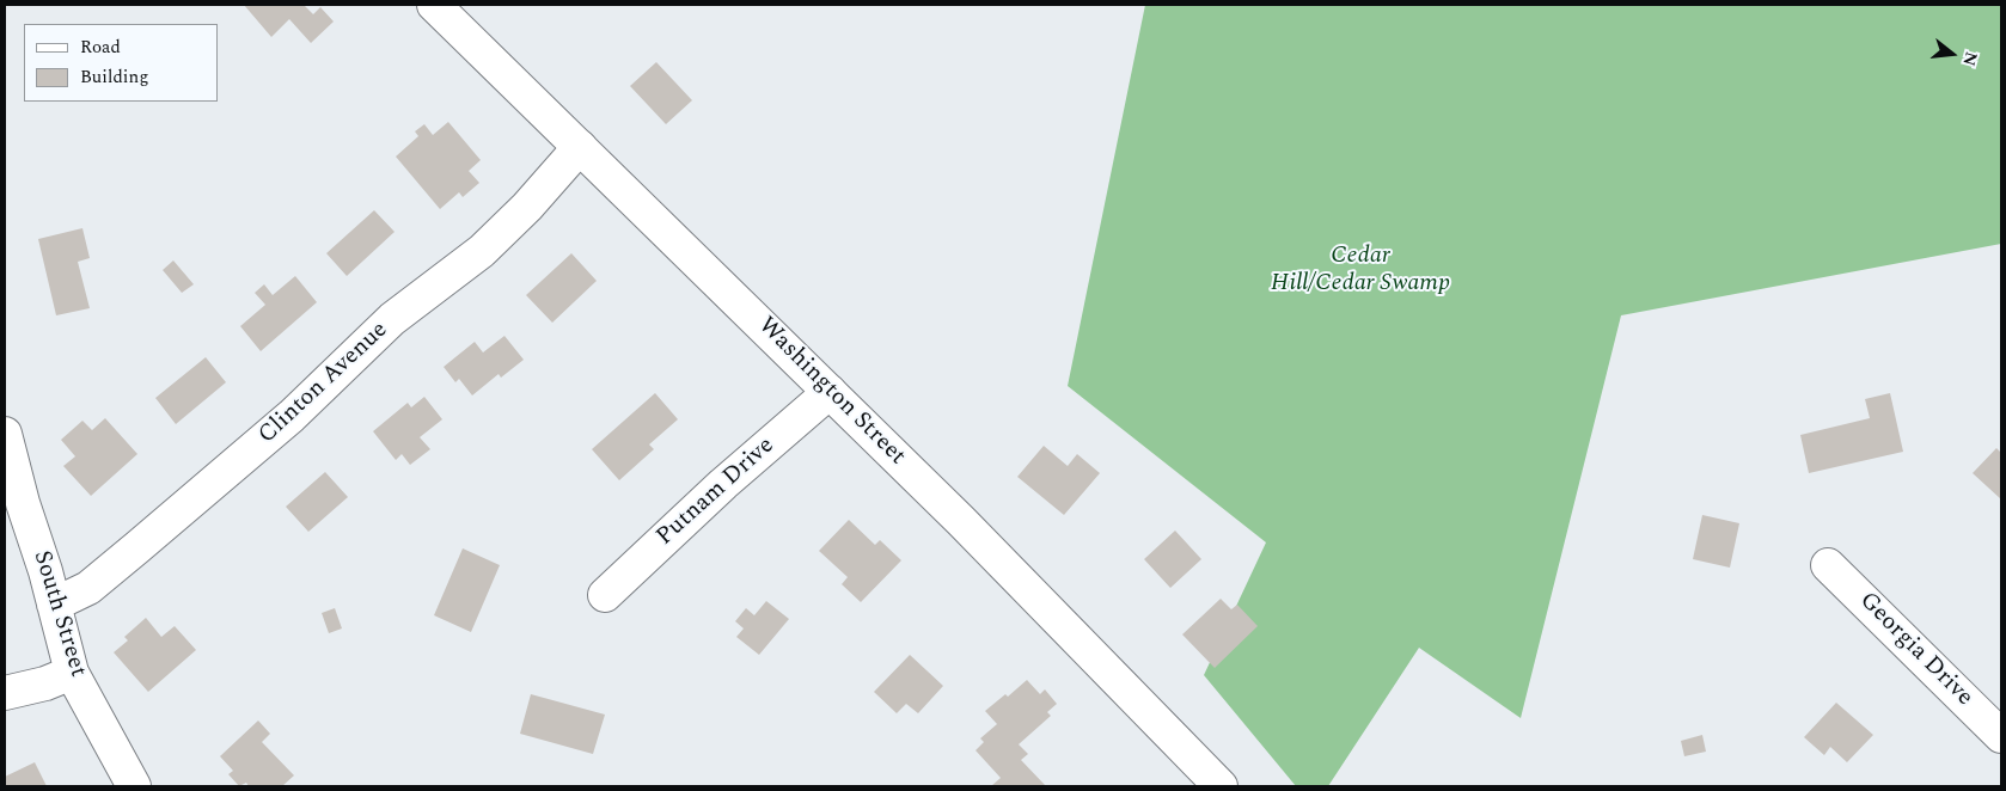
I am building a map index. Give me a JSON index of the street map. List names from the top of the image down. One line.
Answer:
{"streets":{"street":["Clinton Avenue","Washington Street","Putnam Drive","South Street","Georgia Drive"]},"crossings":[["Clinton Avenue","Washington Street"],["Clinton Avenue","South Street"],["Washington Street","Putnam Drive"]],"parks":["Cedar Hill/Cedar Swamp"],"legend":["Road","Building"],"north":"right"}
